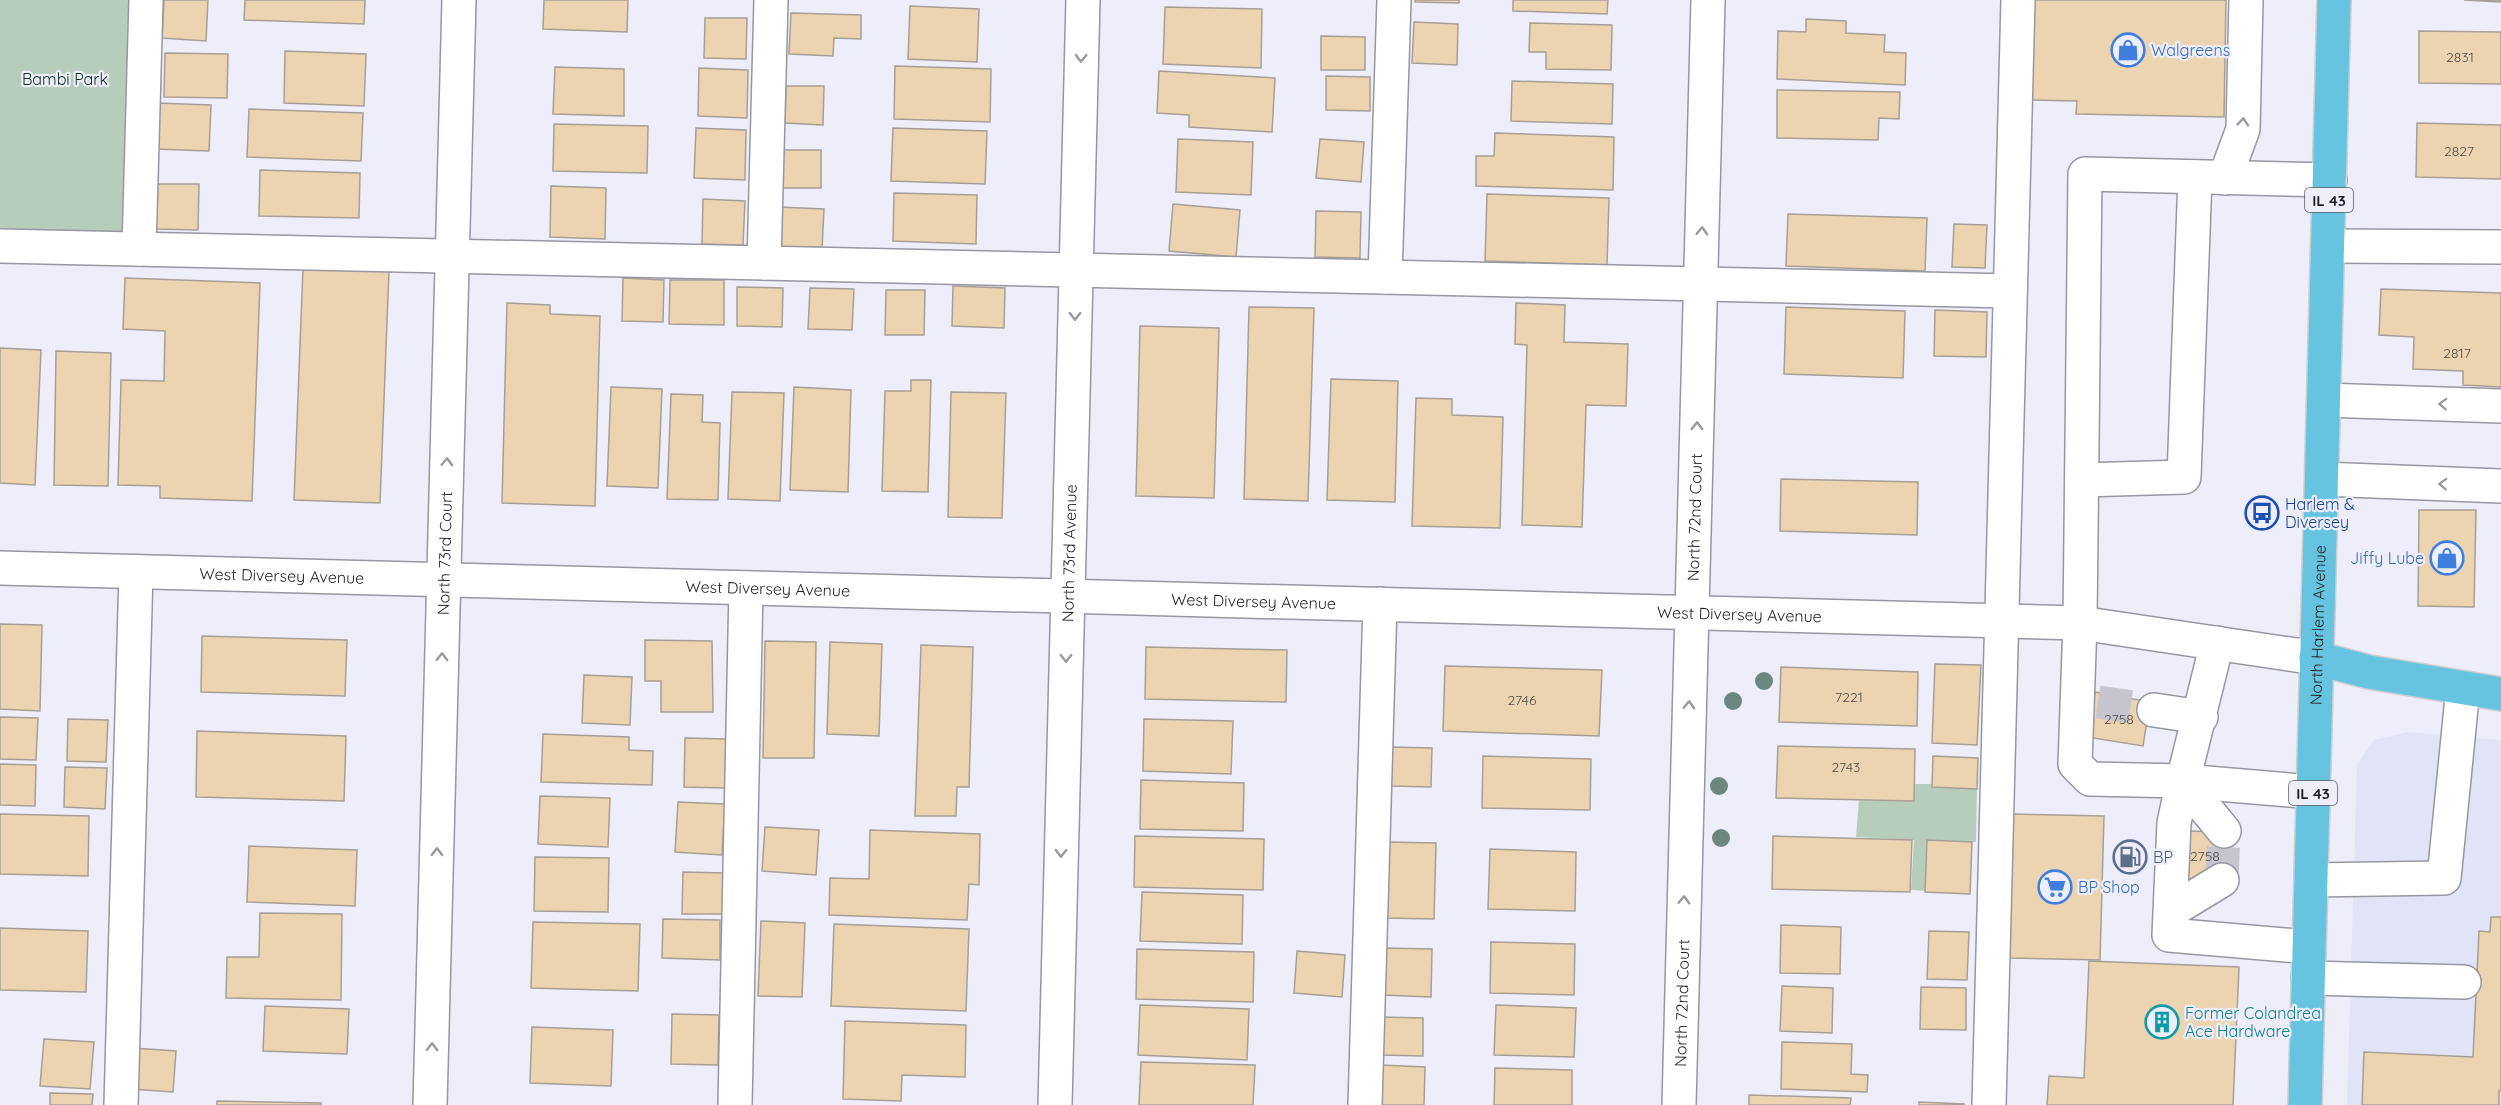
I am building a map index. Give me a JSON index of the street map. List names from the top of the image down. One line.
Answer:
{"streets":{"main road":["IL 43","West Diversey Avenue","North Harlem Avenue"],"street":["North 72nd Court","North 73rd Court","North 73rd Avenue"]},"crossings":[["North 72nd Court","West Diversey Avenue"],["North 73rd Court","West Diversey Avenue"],["North 73rd Avenue","West Diversey Avenue"],["West Diversey Avenue","North Harlem Avenue"]],"one_way":["North 72nd Court","North 73rd Court","North 73rd Avenue"],"parks":["Bambi Park"],"places":{"shop":["Walgreens","Jiffy Lube"],"bus stop":["Harlem & Diversey"],"fuel station":["BP"],"supermarket":["BP Shop"],"building":["Former Colandrea Ace Hardware"]},"house_numbers":["2831","2827","2817","7221","2746","2758","2743","2758"]}
